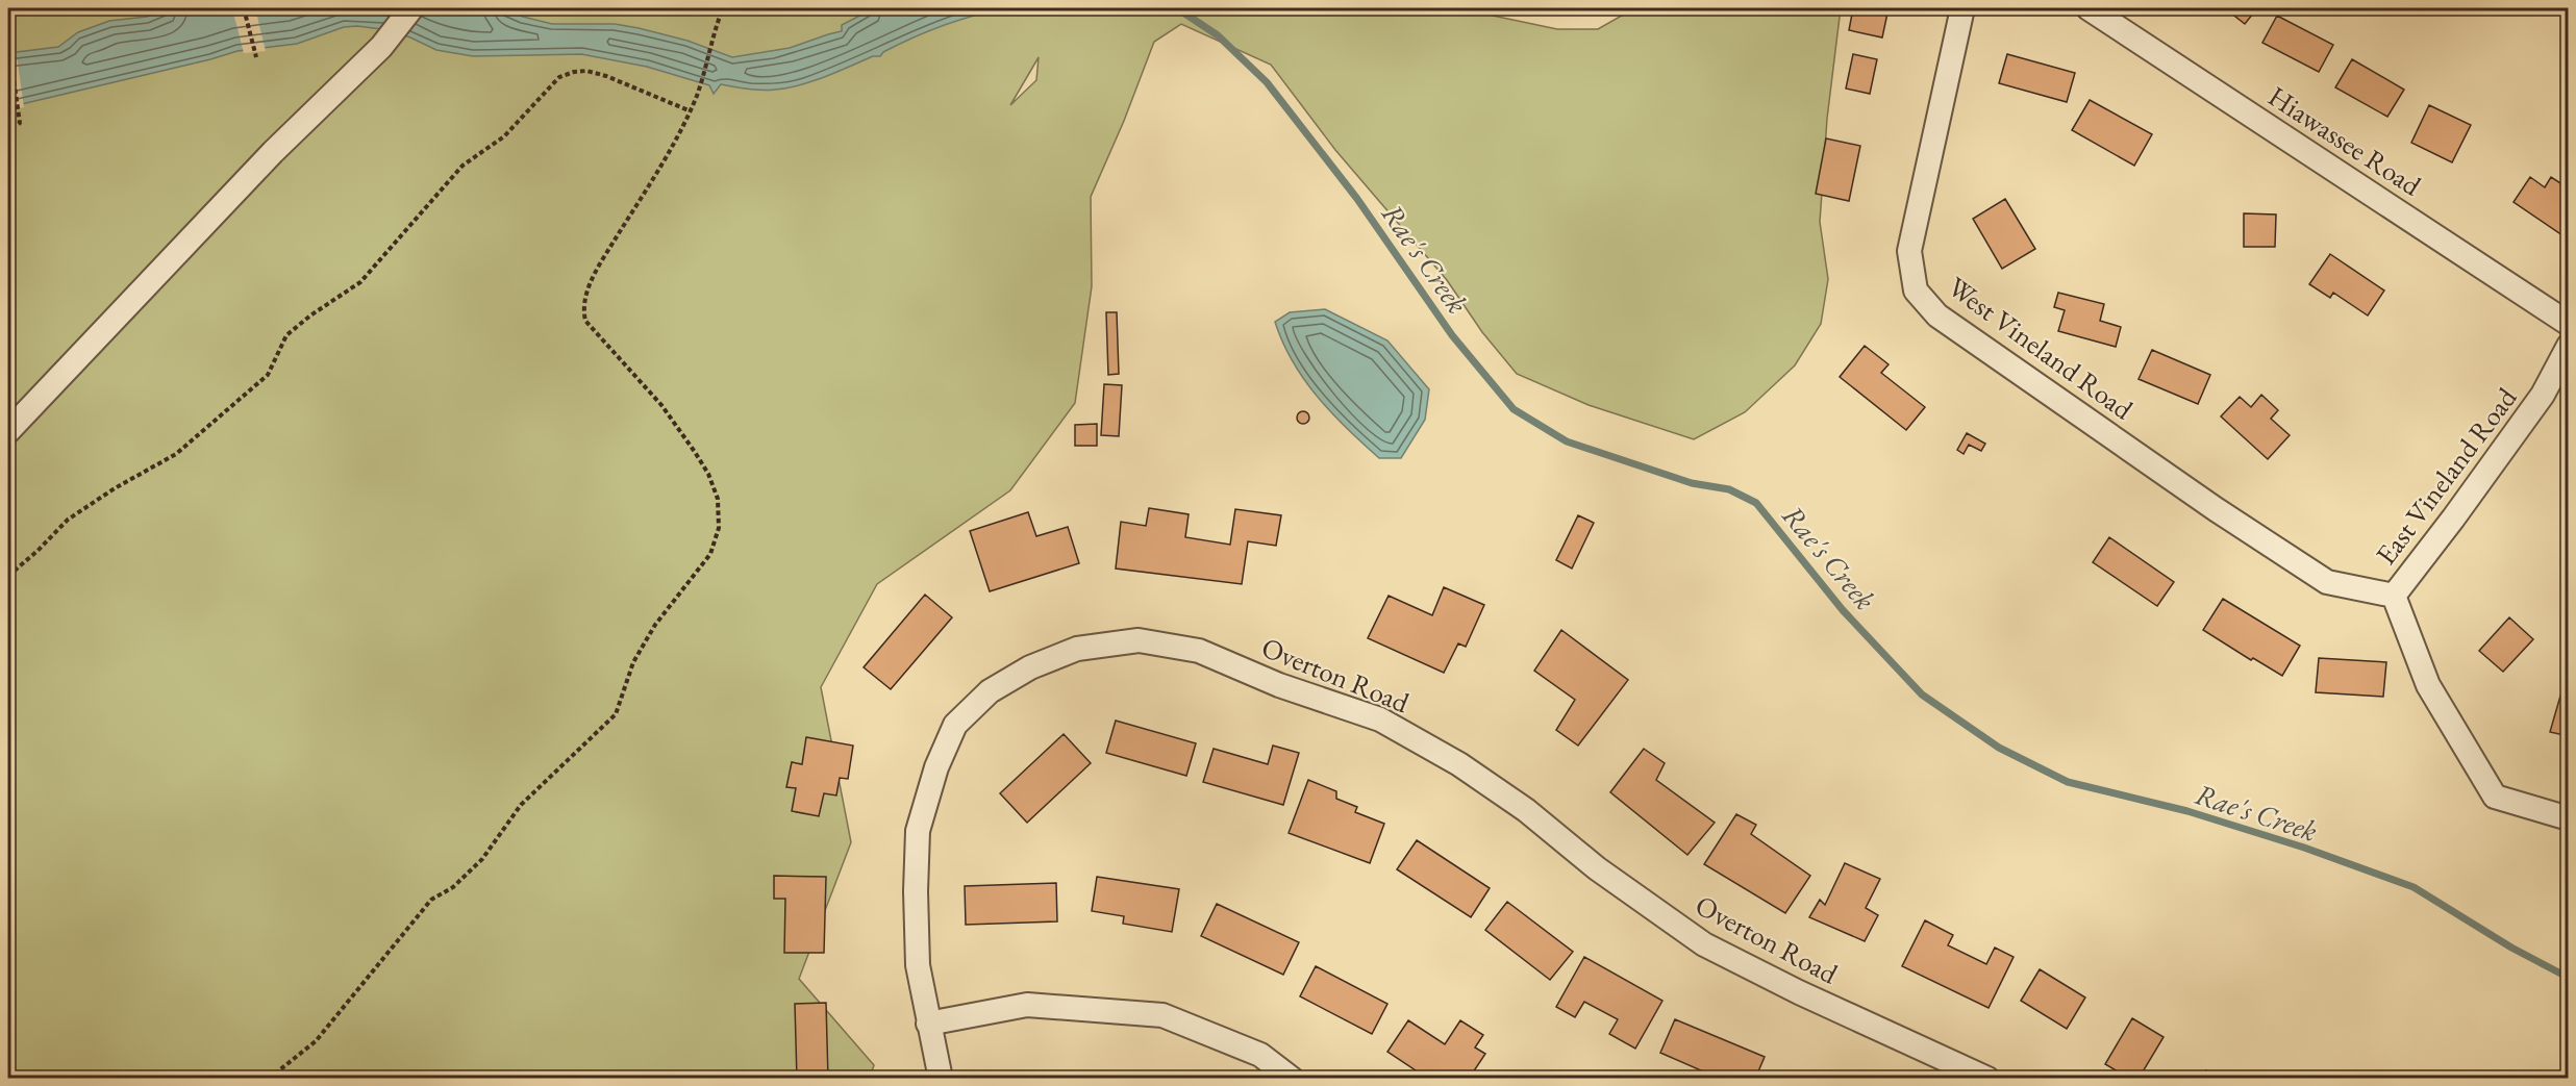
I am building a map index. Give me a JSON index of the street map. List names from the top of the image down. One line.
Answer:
{"streets":{"street":["Hiawassee Road","West Vineland Road","East Vineland Road","Overton Road"]},"crossings":[["West Vineland Road","East Vineland Road"]],"water":["Rae's Creek"]}
